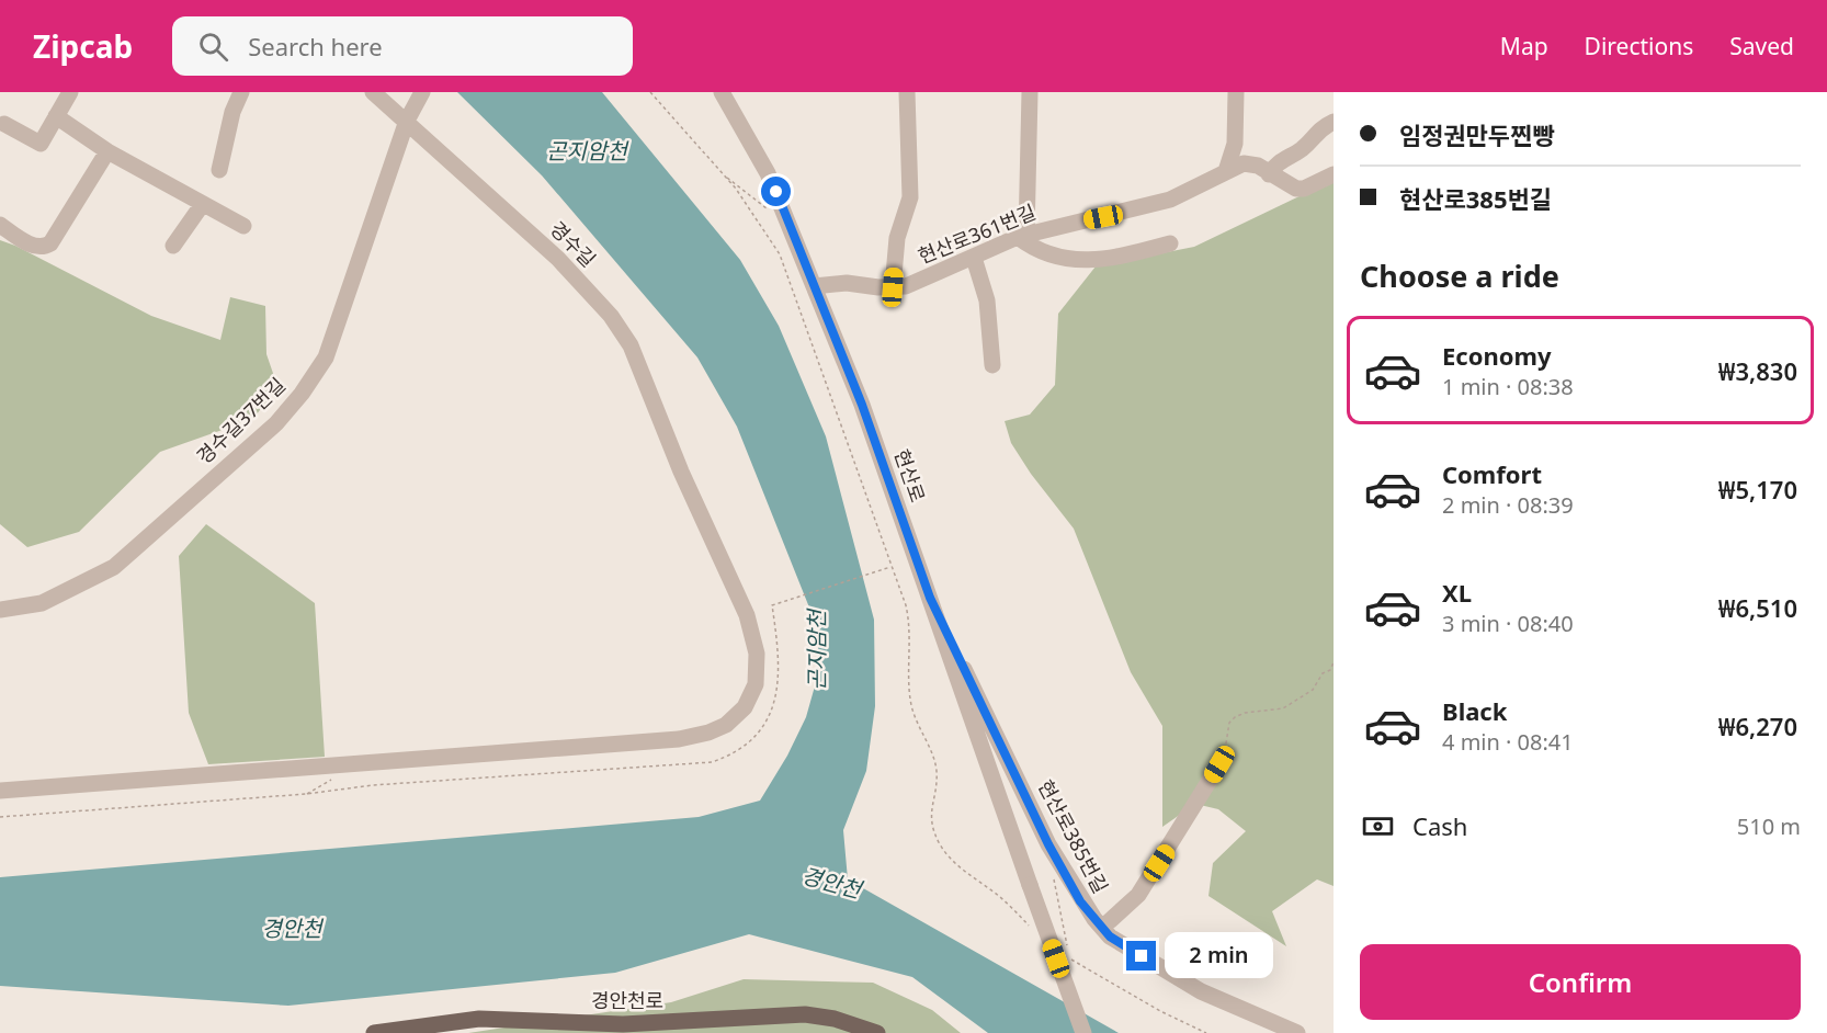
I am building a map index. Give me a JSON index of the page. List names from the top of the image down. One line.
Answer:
{"streets":{"main road":["경안천로"],"street":["현산로361번길","경수길","경수길37번길","현산로","현산로385번길"]},"crossings":[["현산로361번길","현산로"],["경수길","경수길37번길"],["현산로","현산로385번길"]],"water":["곤지암천","경안천"],"page":{"header":"Zipcab","search":"Search here","nav":["Map","Directions","Saved"],"banner":["임정권만두찐빵","현산로385번길"],"heading":"Choose a ride","list":[{"name":"Economy","note":"1 min · 08:38","value":"₩3,830"},{"name":"Comfort","note":"2 min · 08:39","value":"₩5,170"},{"name":"XL","note":"3 min · 08:40","value":"₩6,510"},{"name":"Black","note":"4 min · 08:41","value":"₩6,270"}],"pay":["Cash","510 m"],"buttons":"Confirm","bubble":"2 min"}}
